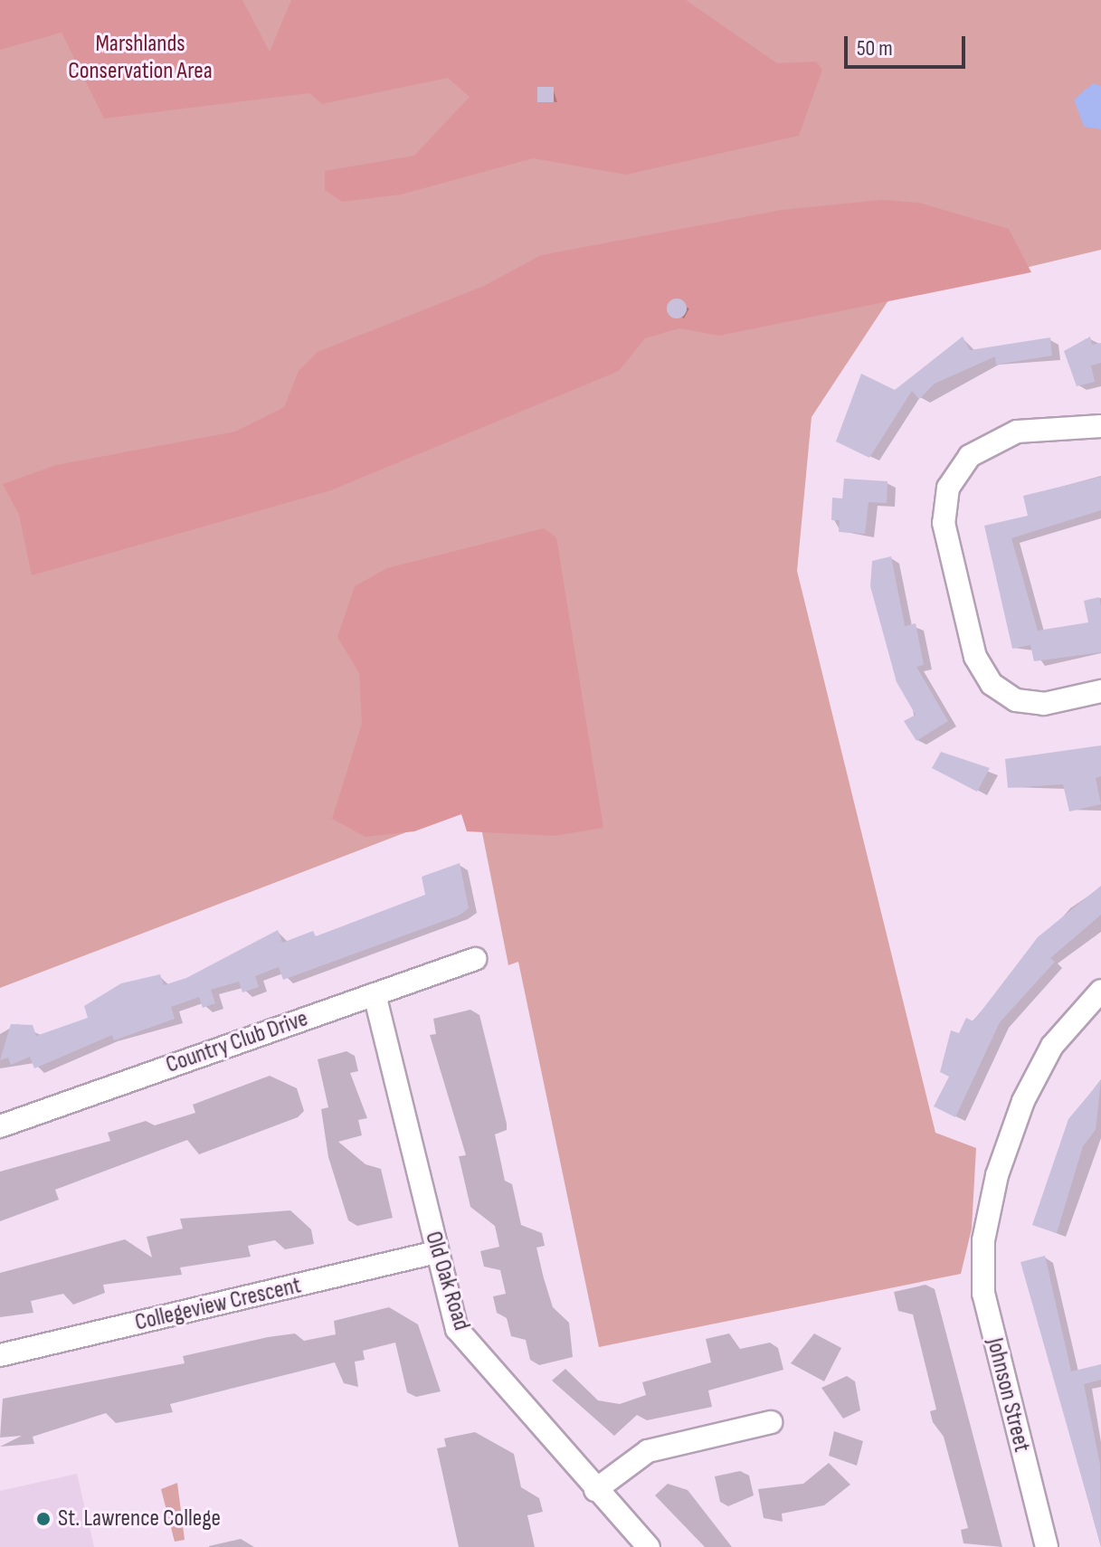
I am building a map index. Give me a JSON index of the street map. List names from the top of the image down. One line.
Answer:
{"streets":{"street":["Country Club Drive","Old Oak Road","Collegeview Crescent","Johnson Street"]},"crossings":[["Country Club Drive","Old Oak Road"],["Old Oak Road","Collegeview Crescent"]],"parks":["Marshlands Conservation Area"],"places":["St. Lawrence College"],"scale_bar":"50 m"}
